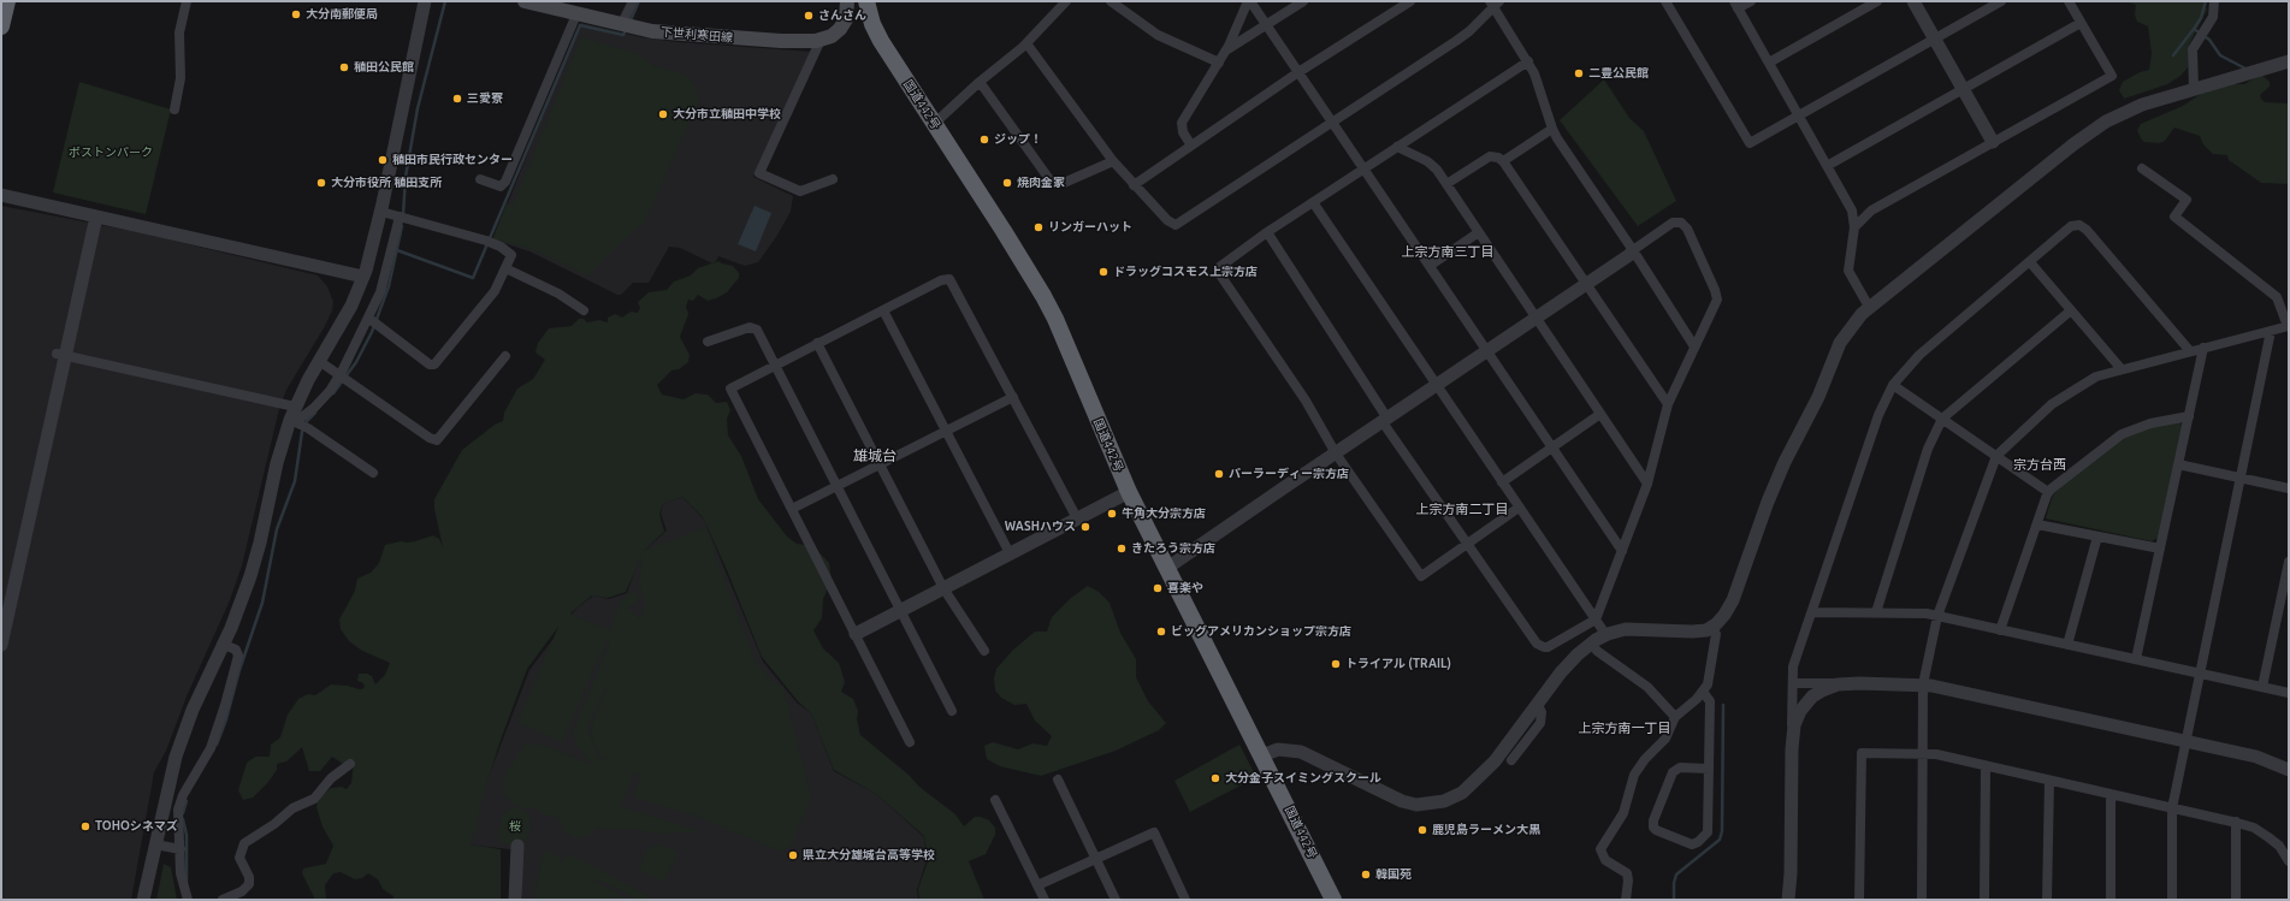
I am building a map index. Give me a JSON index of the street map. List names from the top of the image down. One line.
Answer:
{"streets":{"highway":["国道442号"],"main road":["下世利寒田線"]},"districts":["上宗方南三丁目","雄城台","宗方台西","上宗方南二丁目","上宗方南一丁目"],"parks":["ボストンパーク","桜"],"places":["大分南郵便局","さんさん","稙田公民館","二豊公民館","三愛寮","大分市立稙田中学校","ジップ！","稙田市民行政センター","大分市役所 稙田支所","焼肉金家","リンガーハット","ドラッグコスモス上宗方店","パーラーディー宗方店","牛角大分宗方店","WASHハウス","きたろう宗方店","喜楽や","ビッグアメリカンショップ宗方店","トライアル (TRAIL)","大分金子スイミングスクール","TOHOシネマズ","鹿児島ラーメン大黒","県立大分雄城台高等学校","韓国苑"]}
